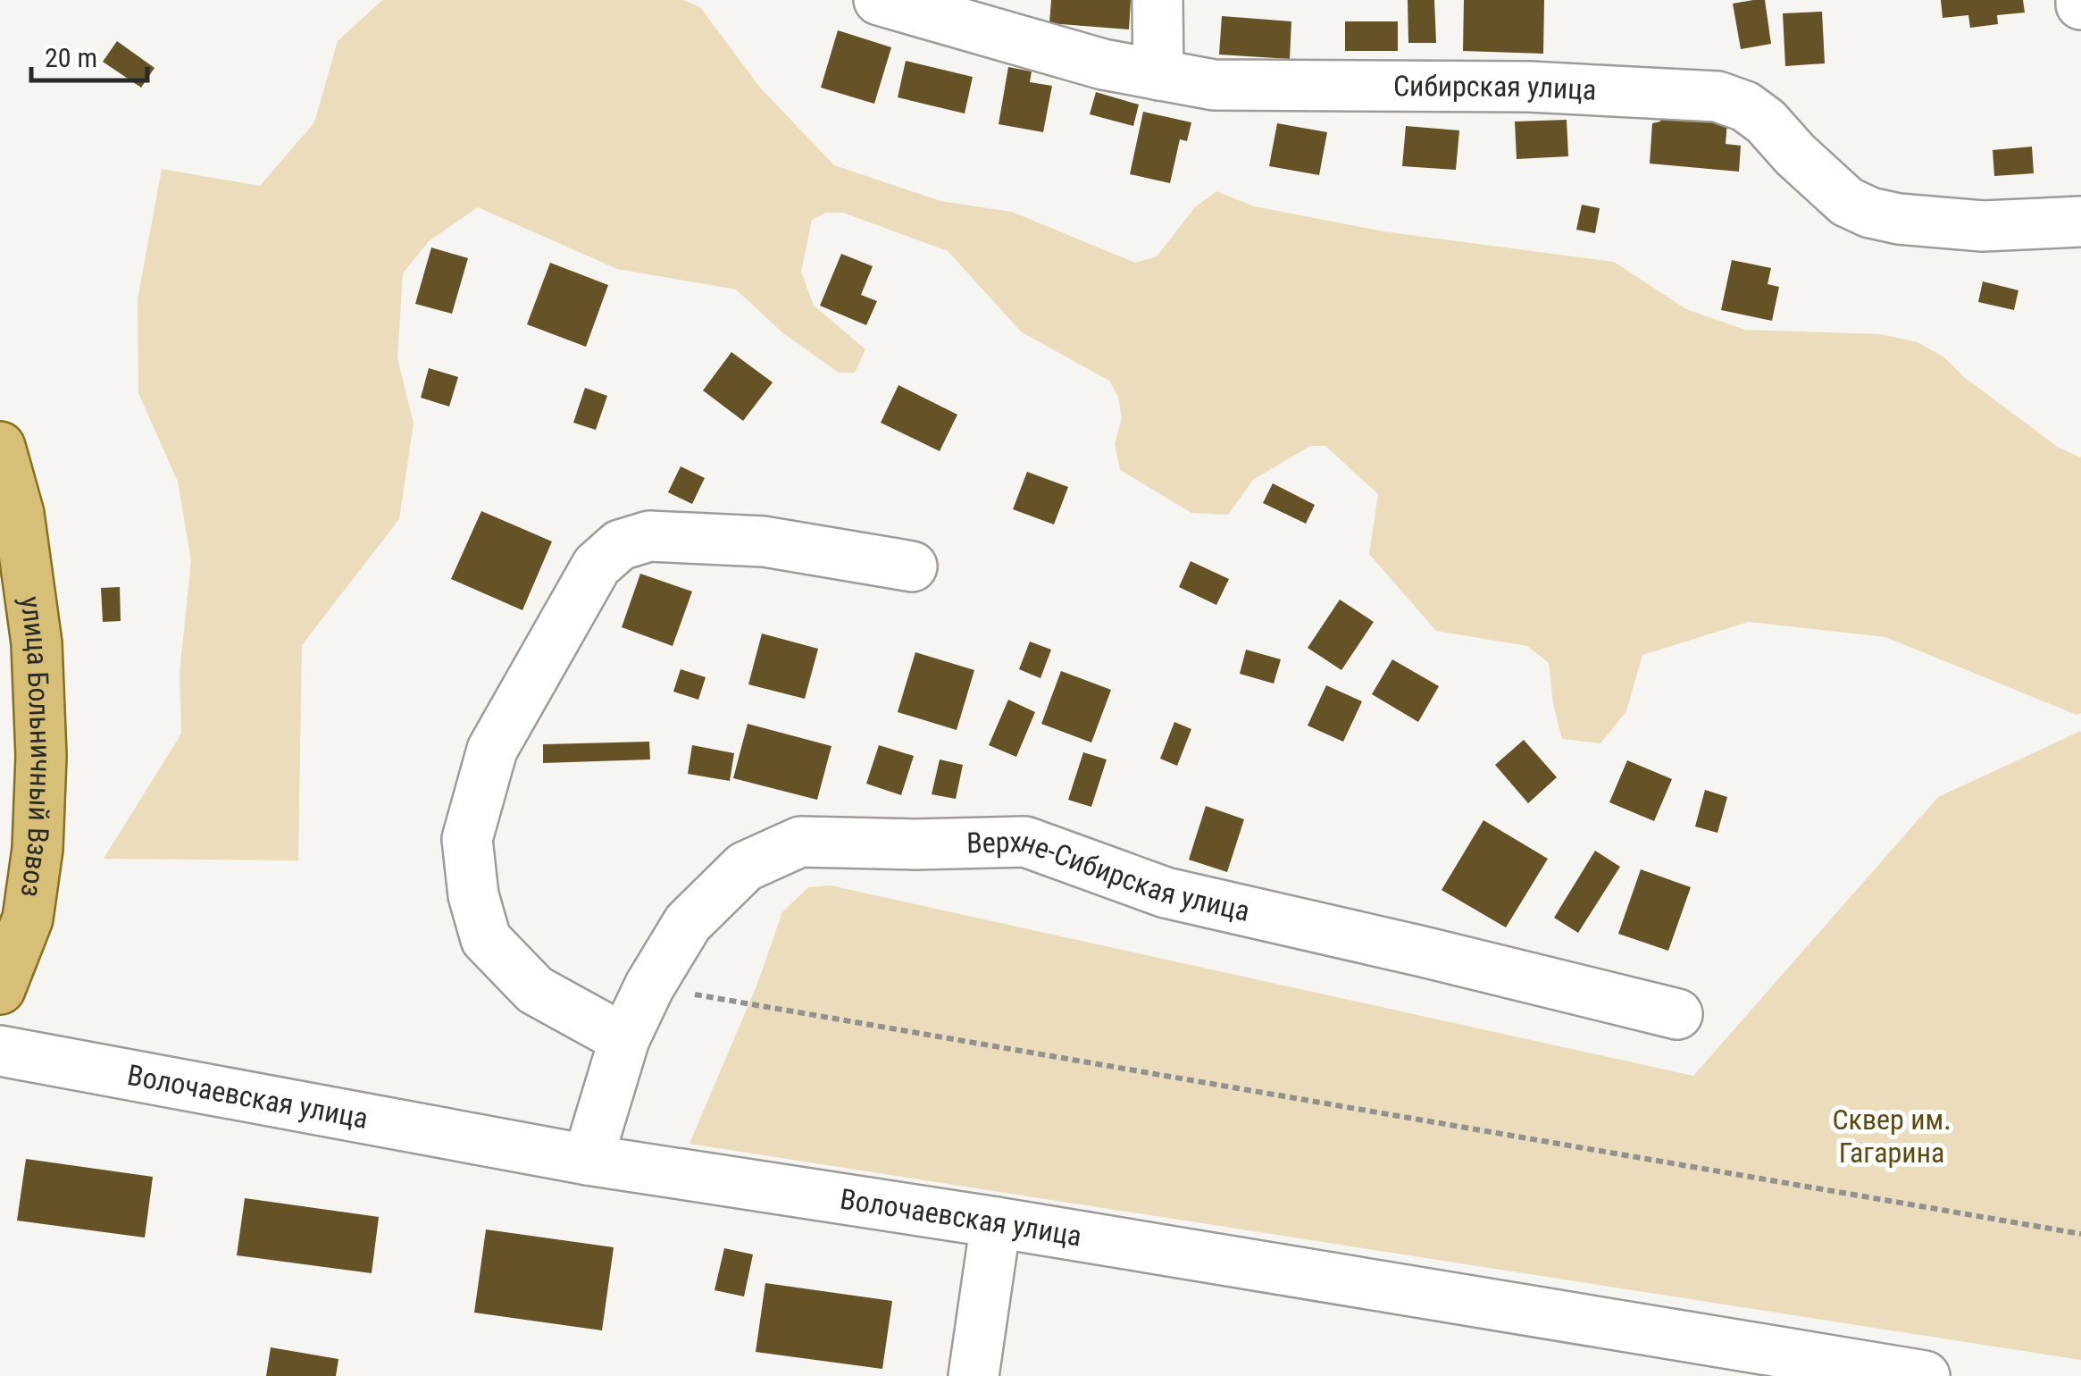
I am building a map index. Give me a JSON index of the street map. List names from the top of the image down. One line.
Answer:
{"streets":{"main road":["улица Больничный Взвоз"],"street":["Сибирская улица","Верхне-Сибирская улица","Волочаевская улица"]},"crossings":[["Верхне-Сибирская улица","Волочаевская улица"]],"parks":["Сквер им. Гагарина"],"scale_bar":"20 m"}
